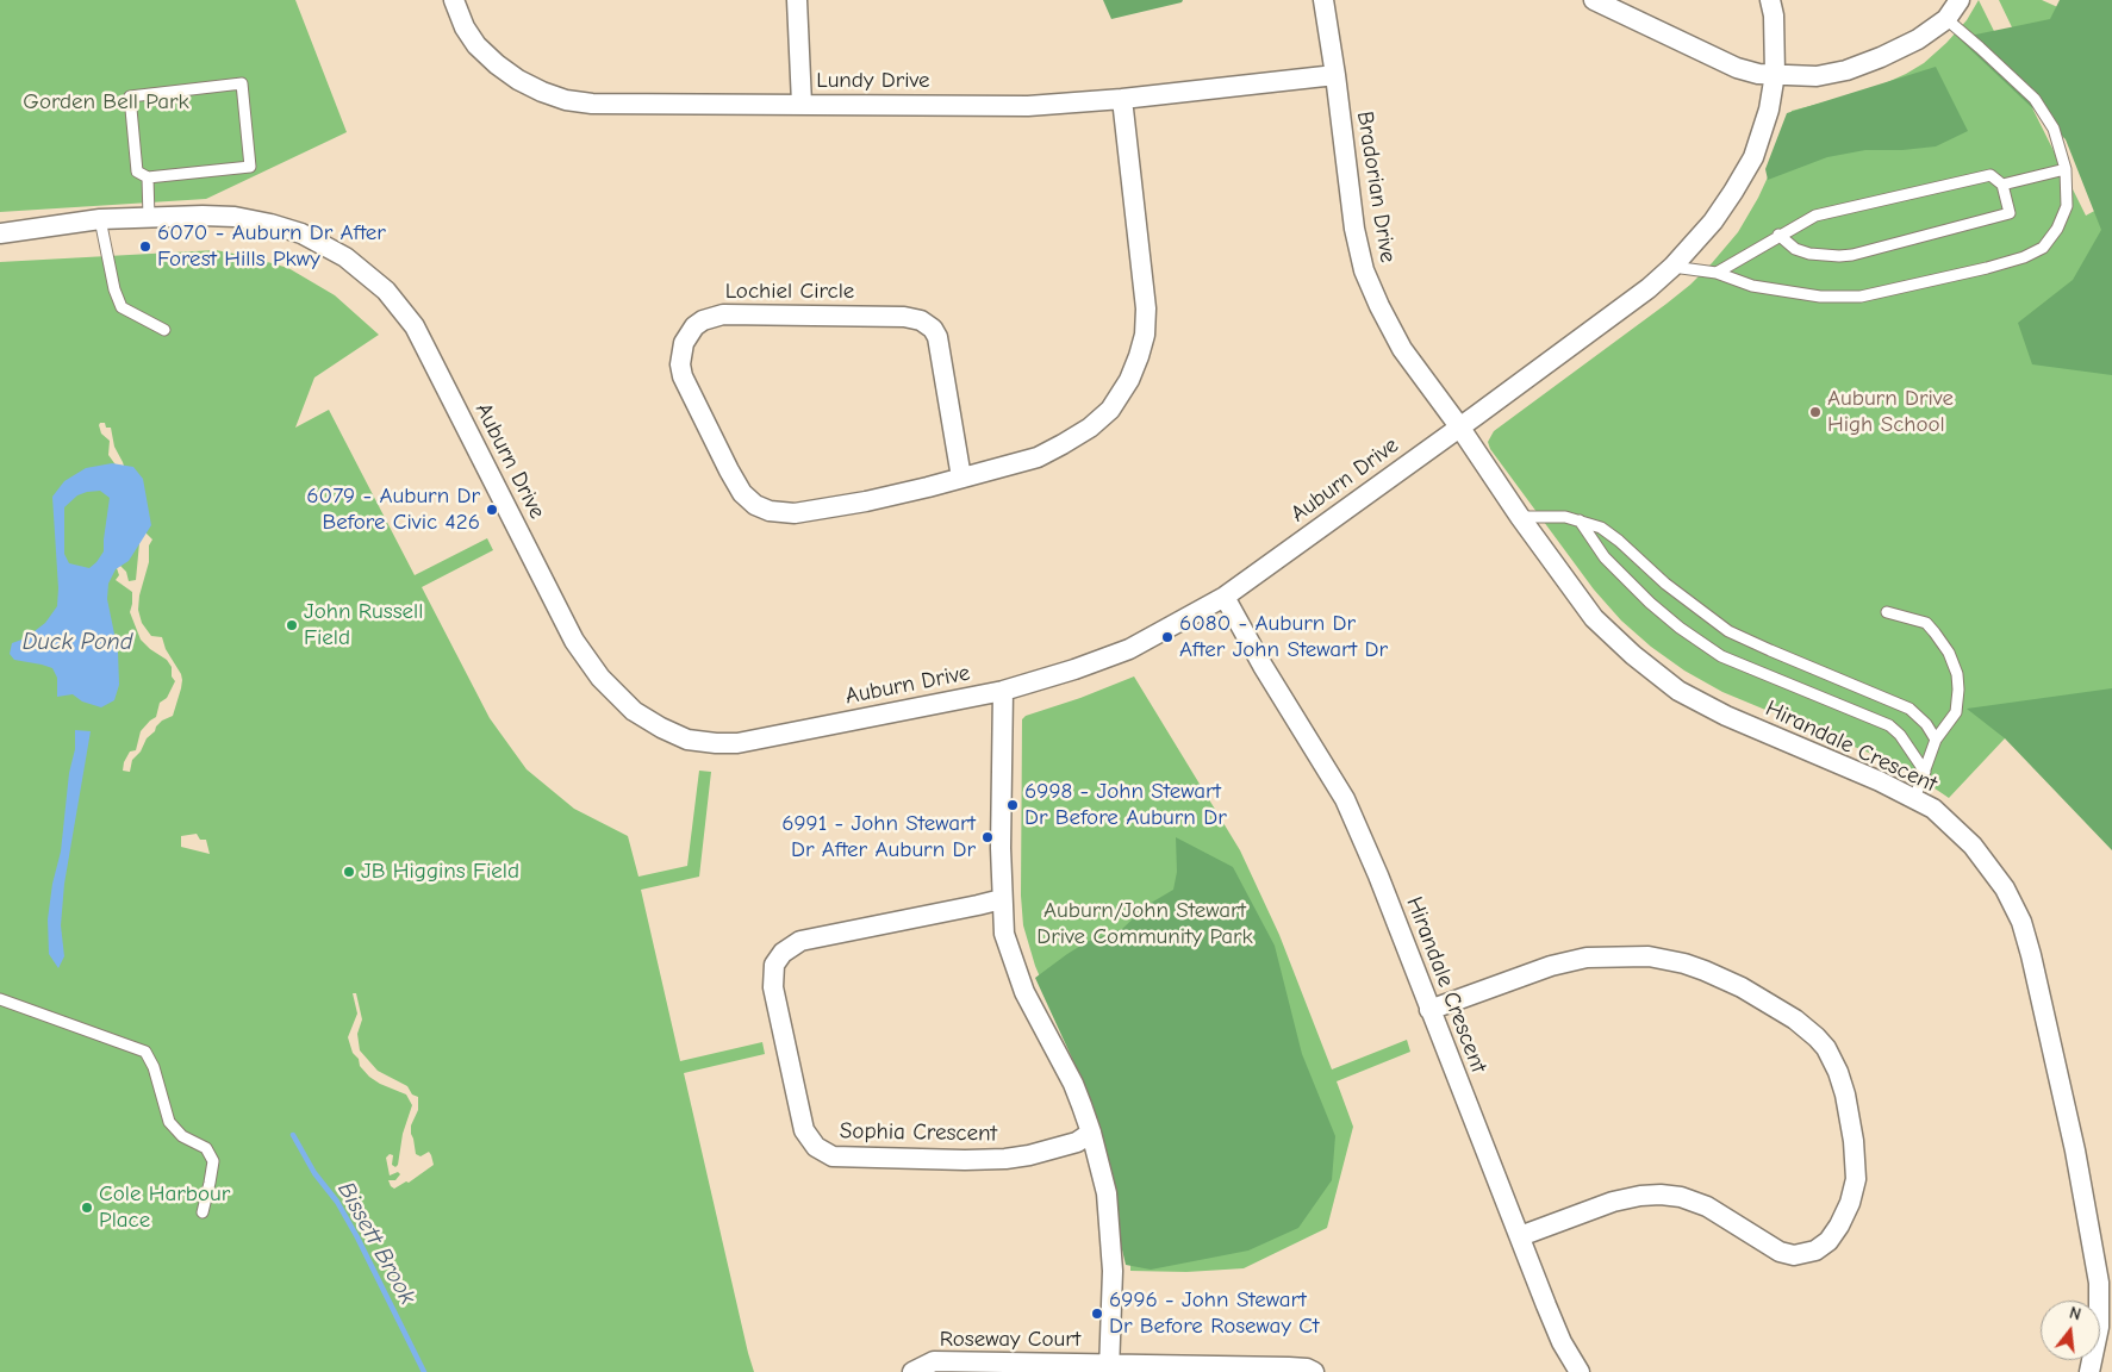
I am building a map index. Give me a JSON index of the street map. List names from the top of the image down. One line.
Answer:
{"streets":{"street":["Lundy Drive","Bradorian Drive","Lochiel Circle","Auburn Drive","Hirandale Crescent","Sophia Crescent","Roseway Court"]},"crossings":[["Lundy Drive","Bradorian Drive"],["Lundy Drive","Lochiel Circle"],["Bradorian Drive","Auburn Drive"],["Bradorian Drive","Hirandale Crescent"],["Auburn Drive","Hirandale Crescent"]],"water":["Duck Pond","Bissett Brook"],"parks":["Gorden Bell Park","Auburn/John Stewart Drive Community Park"],"places":["6070 - Auburn Dr After Forest Hills Pkwy","Auburn Drive High School","6079 - Auburn Dr Before Civic 426","John Russell Field","6080 - Auburn Dr After John Stewart Dr","6998 - John Stewart Dr Before Auburn Dr","6991 - John Stewart Dr After Auburn Dr","JB Higgins Field","Cole Harbour Place","6996 - John Stewart Dr Before Roseway Ct"],"north":"top"}
